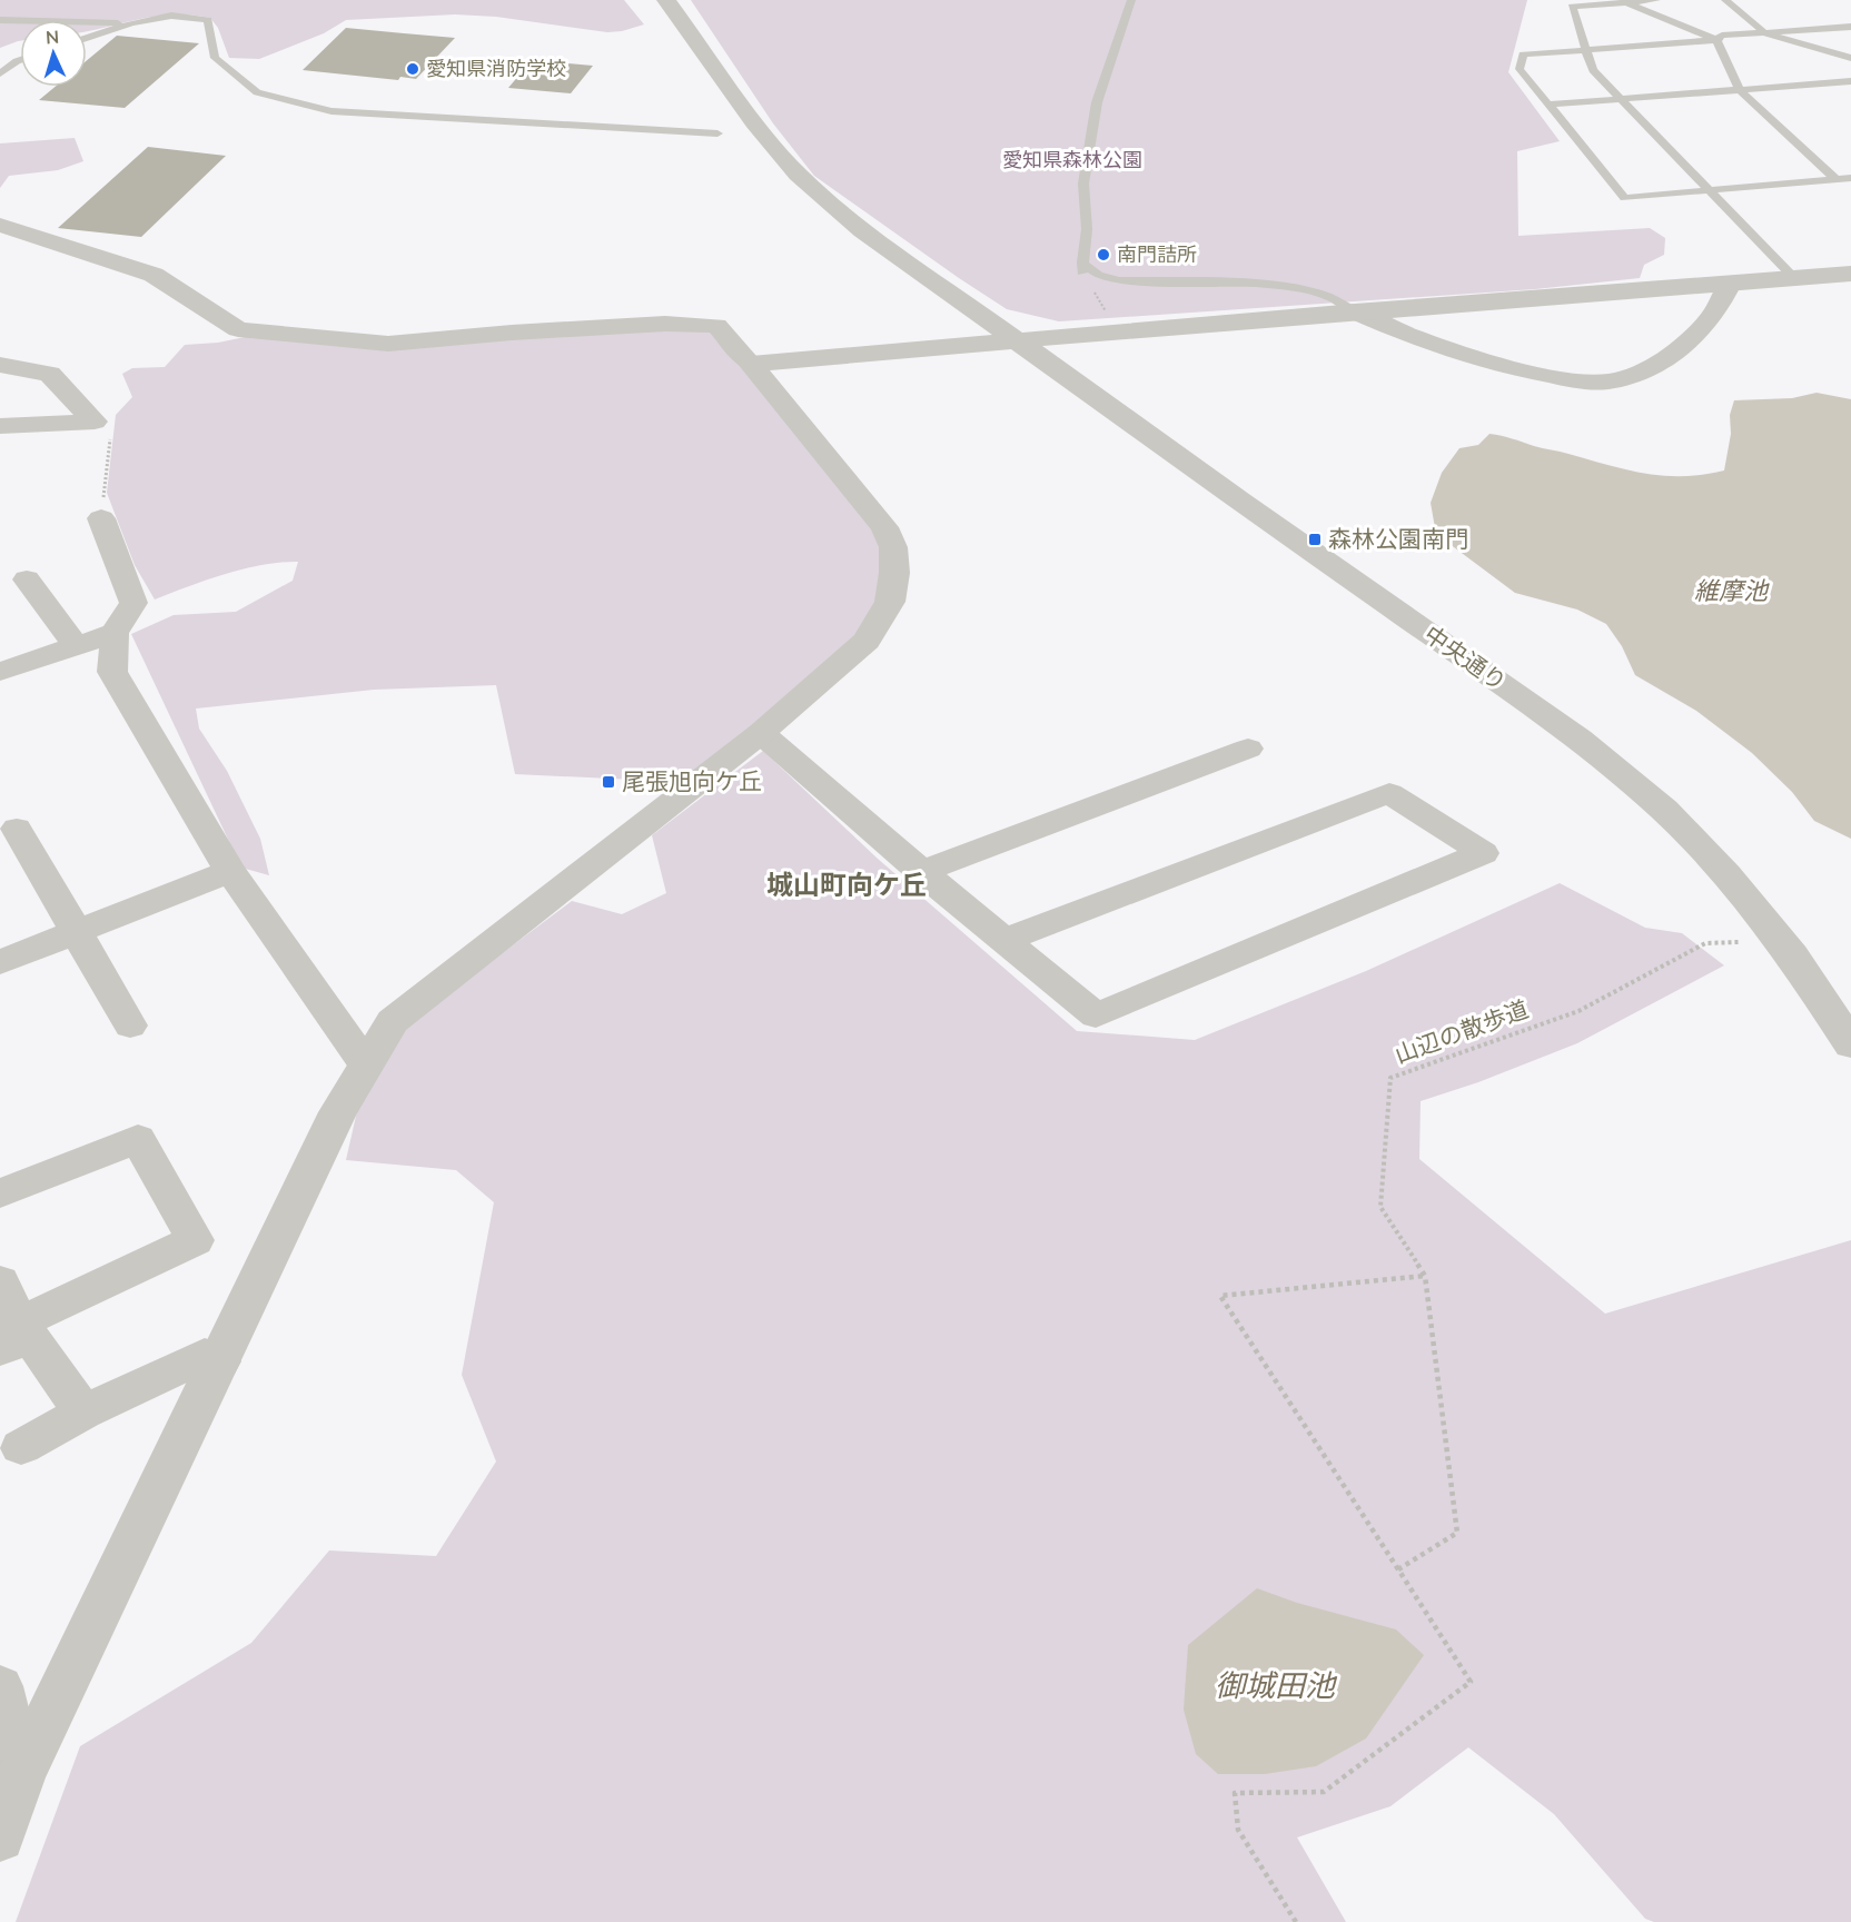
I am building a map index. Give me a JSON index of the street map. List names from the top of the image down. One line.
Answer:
{"streets":{"street":["中央通り"],"path":["山辺の散歩道"]},"districts":["城山町向ケ丘"],"water":["維摩池","御城田池"],"parks":["愛知県森林公園"],"places":{"other":["愛知県消防学校","南門詰所"],"transit":["森林公園南門","尾張旭向ケ丘"]},"north":"top"}
